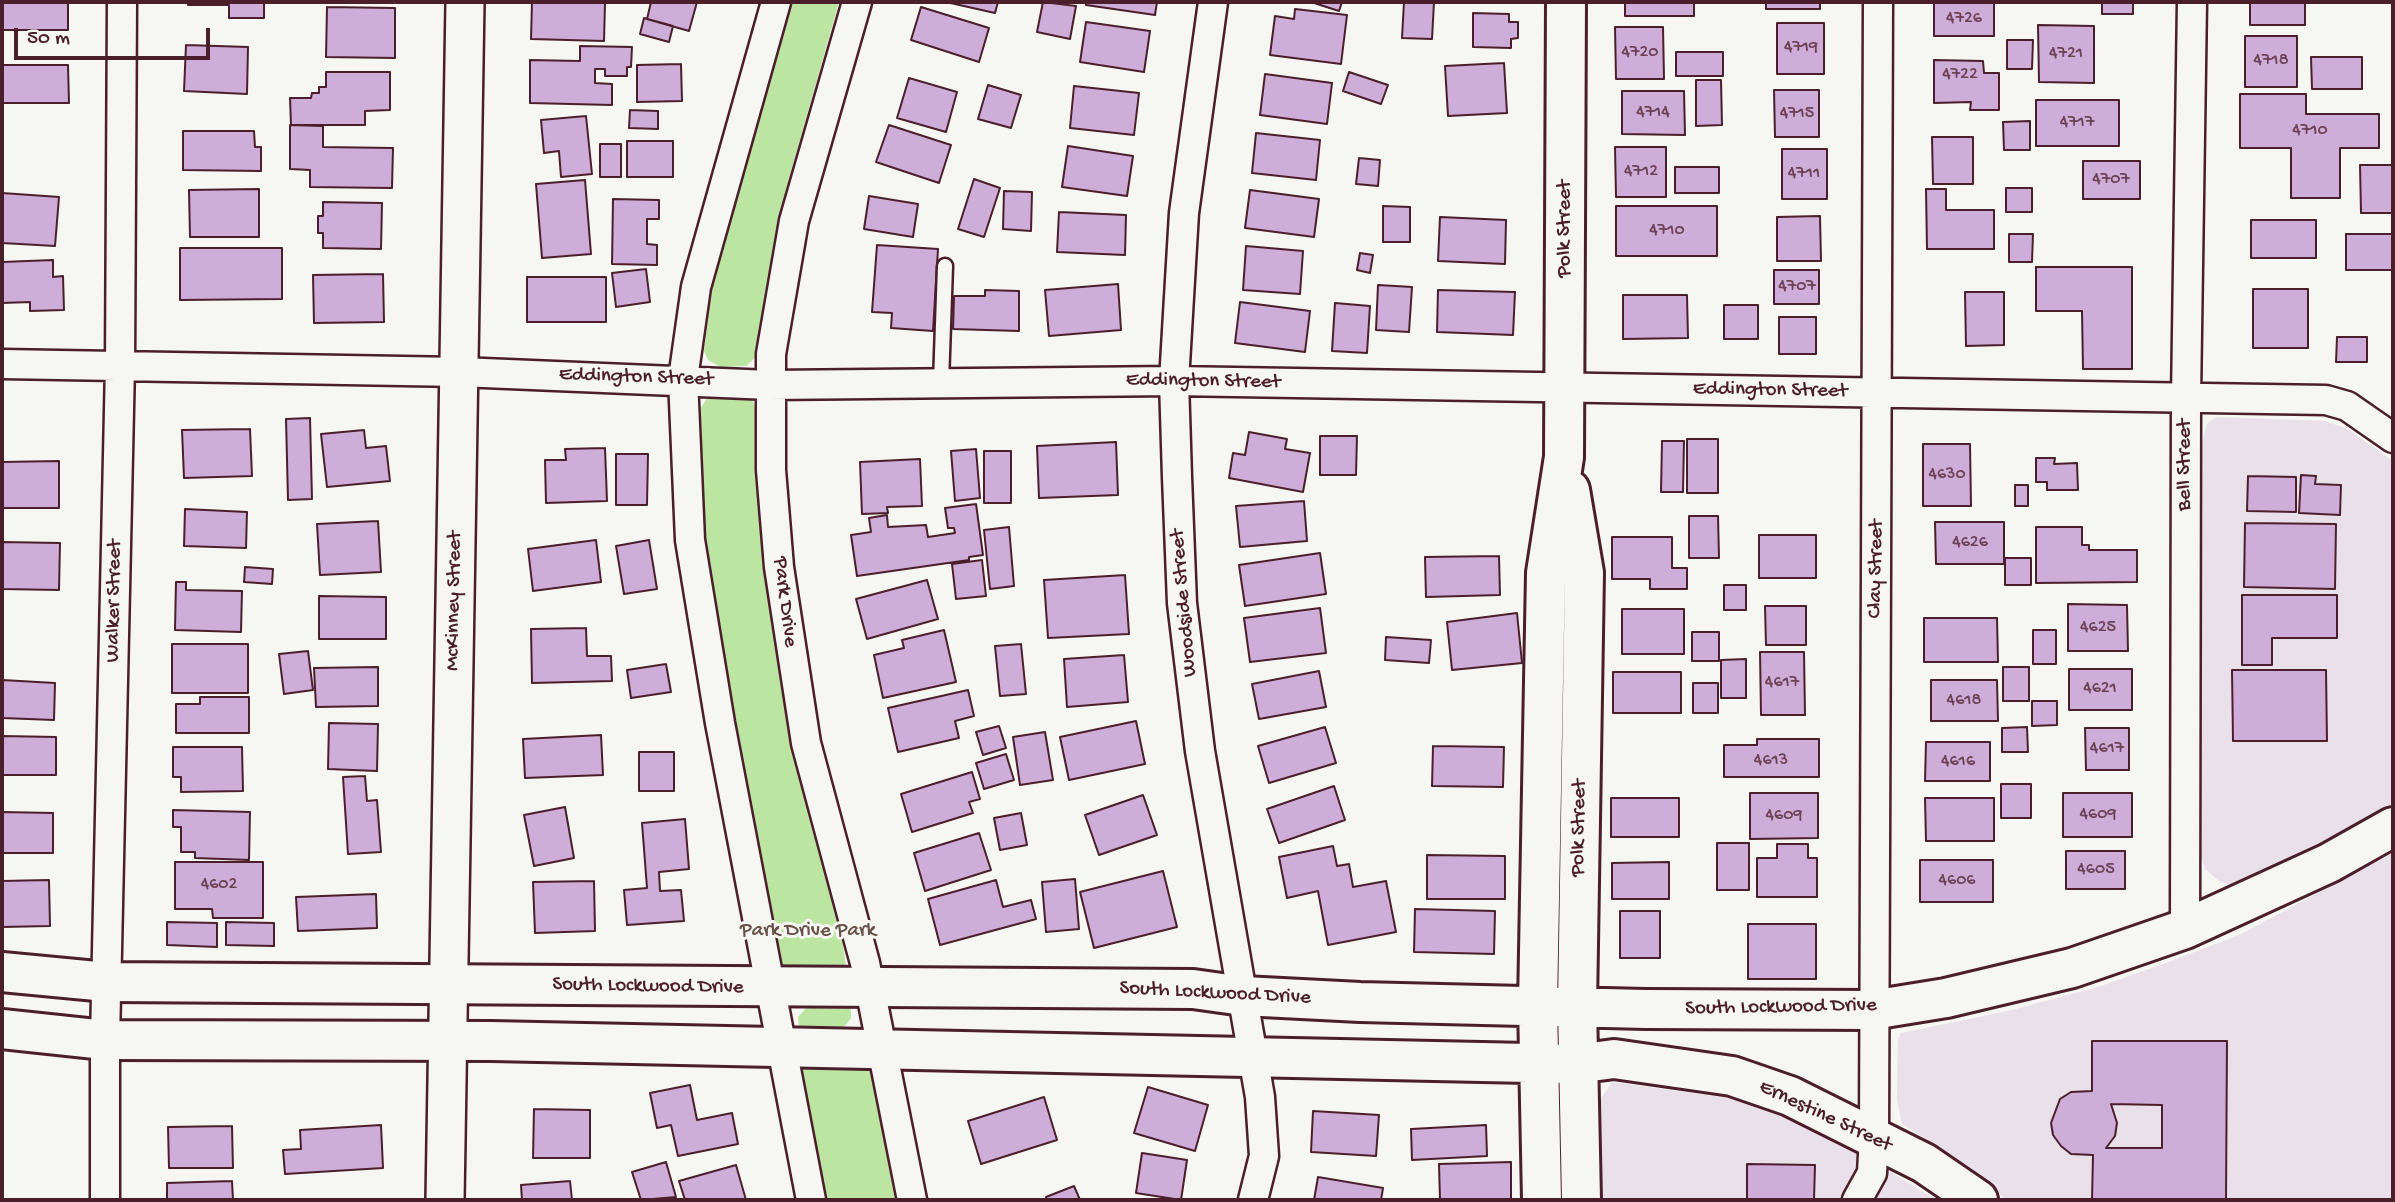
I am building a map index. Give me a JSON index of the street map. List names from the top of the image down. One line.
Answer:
{"streets":{"main road":["Polk Street","South Lockwood Drive","Ernestine Street"],"street":["Eddington Street","Bell Street","Clay Street","Walker Street","McKinney Street","Park Drive","Woodside Street"]},"crossings":[["Polk Street","Eddington Street"],["Polk Street","South Lockwood Drive"],["Polk Street","Ernestine Street"],["Eddington Street","Bell Street"],["Eddington Street","Clay Street"],["Eddington Street","Walker Street"],["Eddington Street","McKinney Street"],["Eddington Street","Park Drive"],["Eddington Street","Woodside Street"],["Bell Street","South Lockwood Drive"],["Clay Street","South Lockwood Drive"],["Clay Street","Ernestine Street"],["Walker Street","South Lockwood Drive"],["McKinney Street","South Lockwood Drive"],["Park Drive","South Lockwood Drive"],["Woodside Street","South Lockwood Drive"]],"parks":["Park Drive Park"],"house_numbers":["4726","4719","4720","4721","4718","4722","4714","4715","4717","4710","4712","4711","4707","4710","4707","4630","4626","4625","4617","4621","4618","4617","4613","4616","4609","4609","4605","4606","4602"],"scale_bar":"50 m"}
